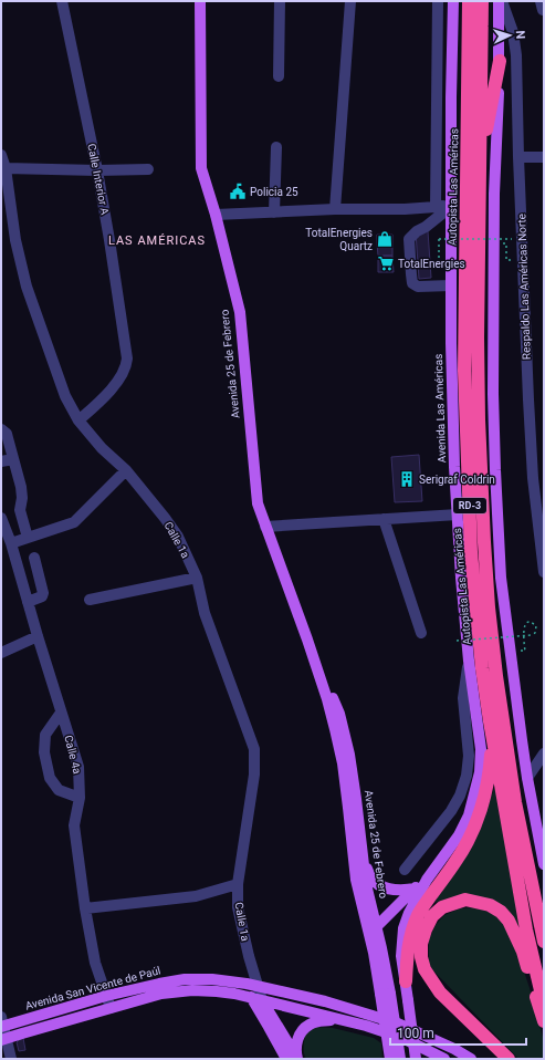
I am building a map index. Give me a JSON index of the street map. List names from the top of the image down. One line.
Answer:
{"streets":{"highway":["Autopista Las Américas","RD-3"],"main road":["Avenida 25 de Febrero","Avenida Las Américas","Avenida San Vicente de Paúl"],"street":["Calle Interior A","Respaldo Las Américas Norte","Calle 1a","Calle 4a"]},"crossings":[["Calle Interior A","Calle 1a"],["Calle 1a","Avenida San Vicente de Paúl"],["Calle 4a","Avenida San Vicente de Paúl"]],"districts":["LAS AMÉRICAS"],"places":{"public building":["Policia 25"],"shop":["TotalEnergies Quartz"],"supermarket":["TotalEnergies"],"building":["Serigraf Coldrin"]},"scale_bar":"100 m","north":"right"}
